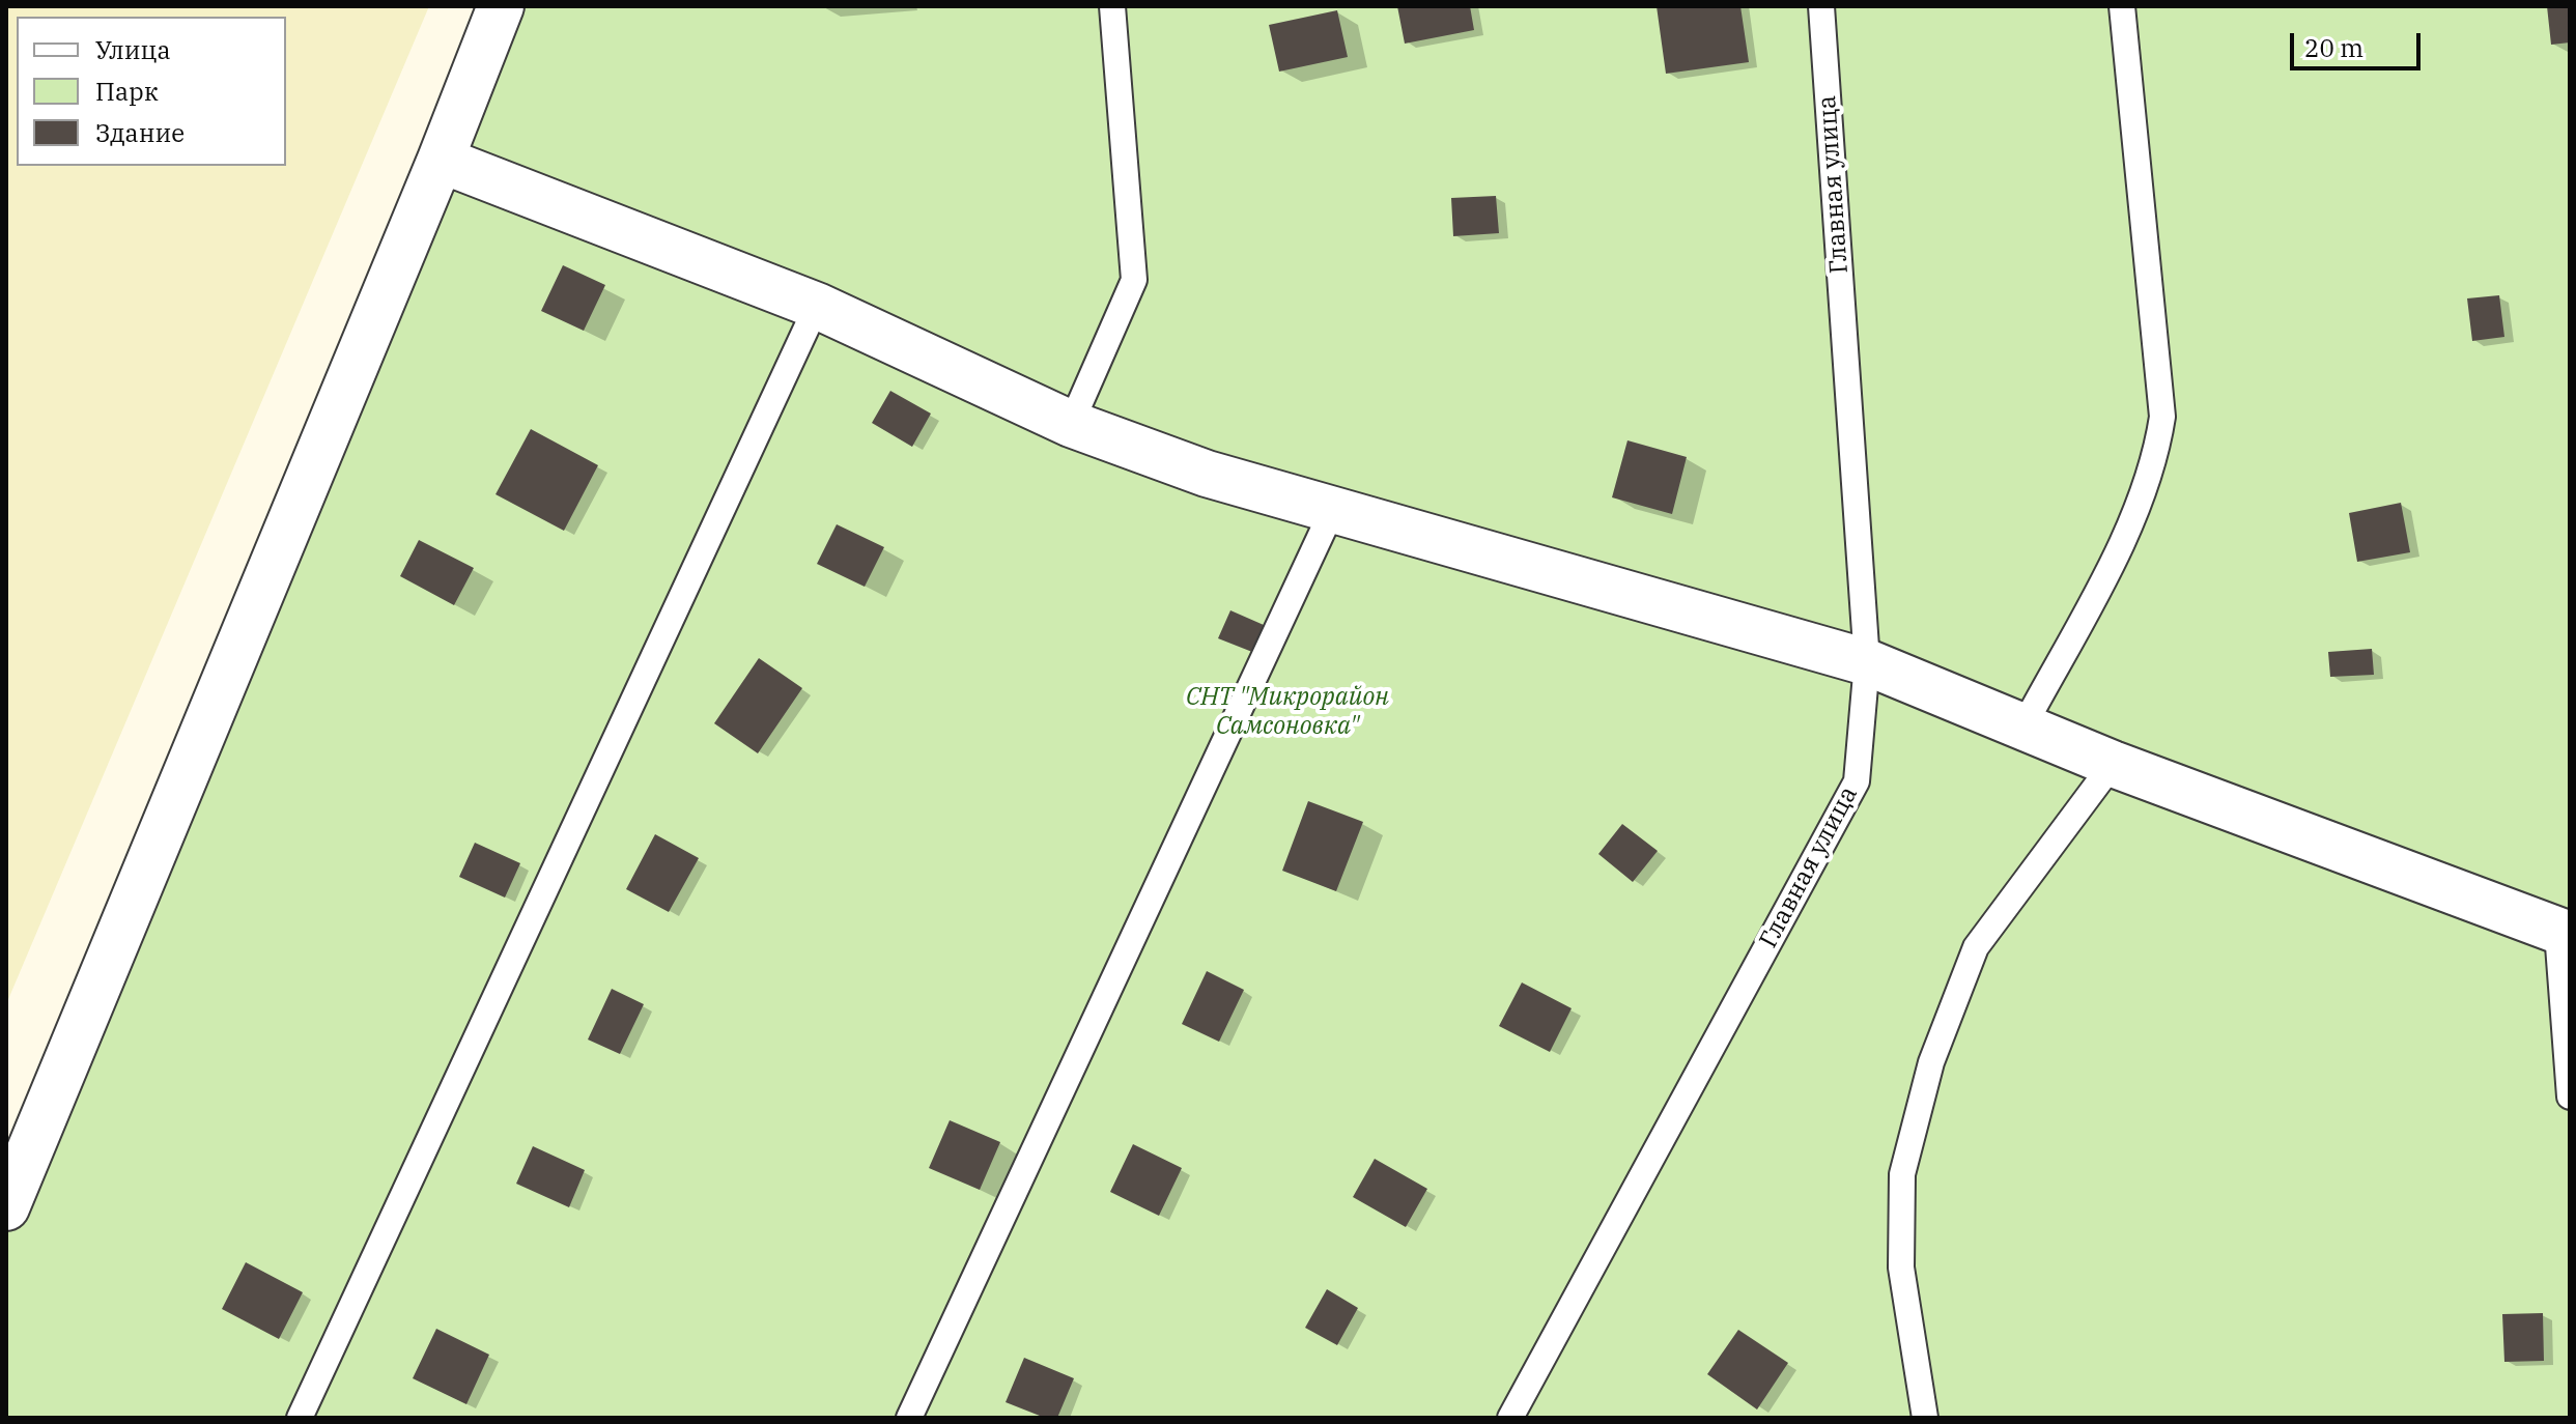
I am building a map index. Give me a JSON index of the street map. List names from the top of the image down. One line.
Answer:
{"streets":{"lane":["Главная улица"]},"parks":["СНТ \"Микрорайон Самсоновка\""],"legend":["Улица","Парк","Здание"],"scale_bar":"20 m"}
